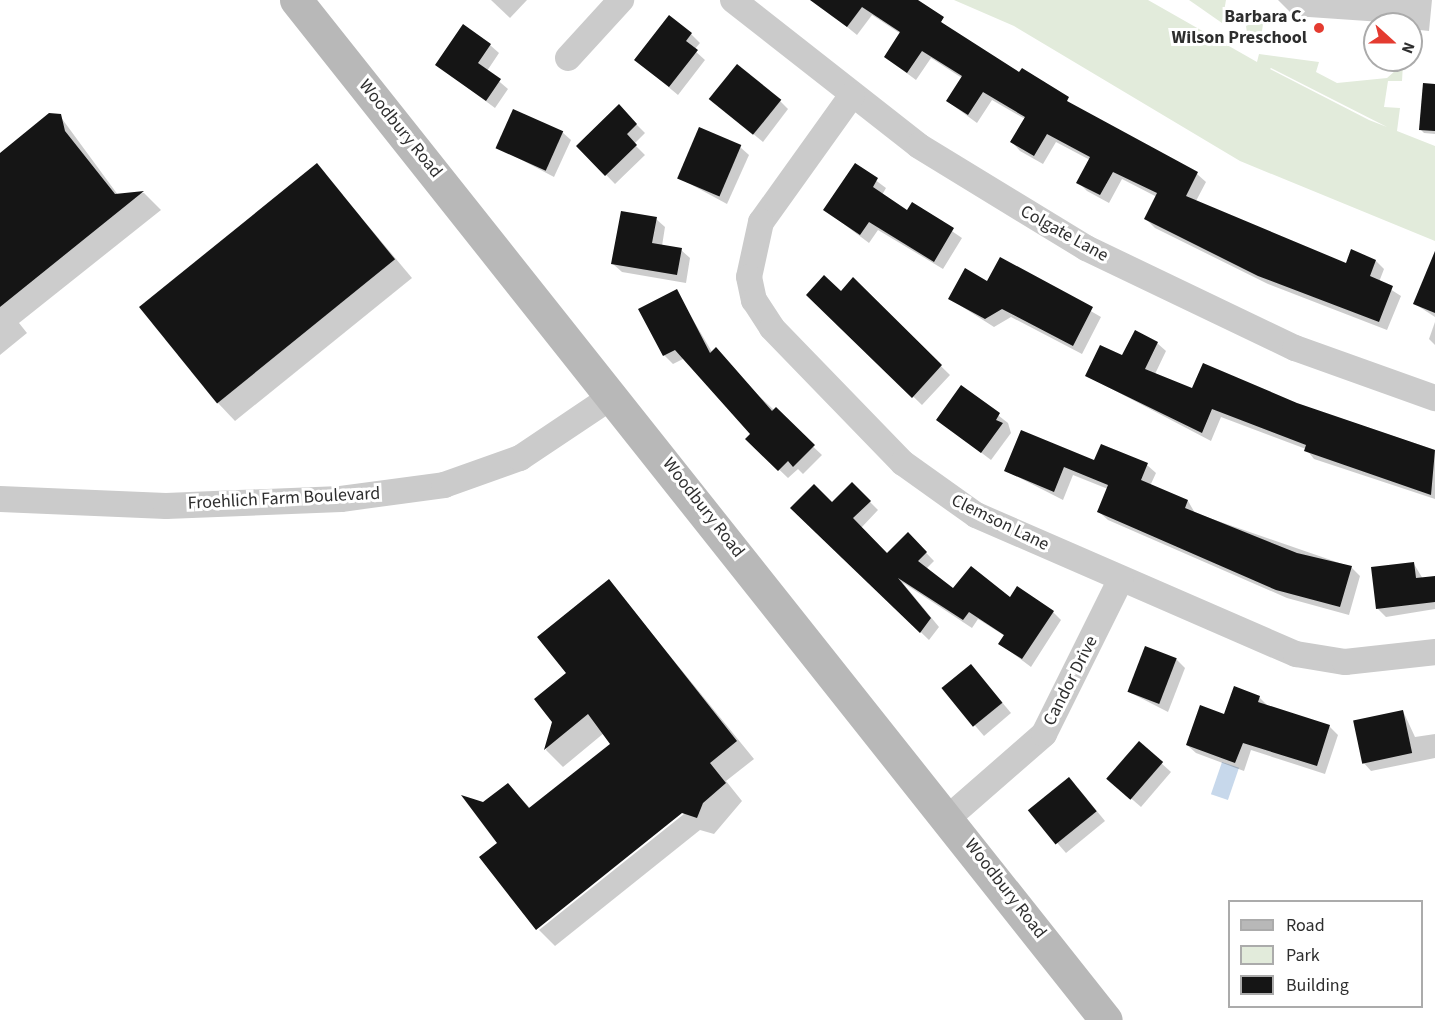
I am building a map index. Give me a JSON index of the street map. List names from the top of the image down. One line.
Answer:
{"streets":{"main road":["Woodbury Road"],"street":["Colgate Lane","Froehlich Farm Boulevard","Clemson Lane","Candor Drive"]},"crossings":[["Woodbury Road","Froehlich Farm Boulevard"],["Woodbury Road","Candor Drive"],["Colgate Lane","Clemson Lane"],["Clemson Lane","Candor Drive"]],"places":["Barbara C. Wilson Preschool"],"legend":["Road","Park","Building"],"north":"right"}
